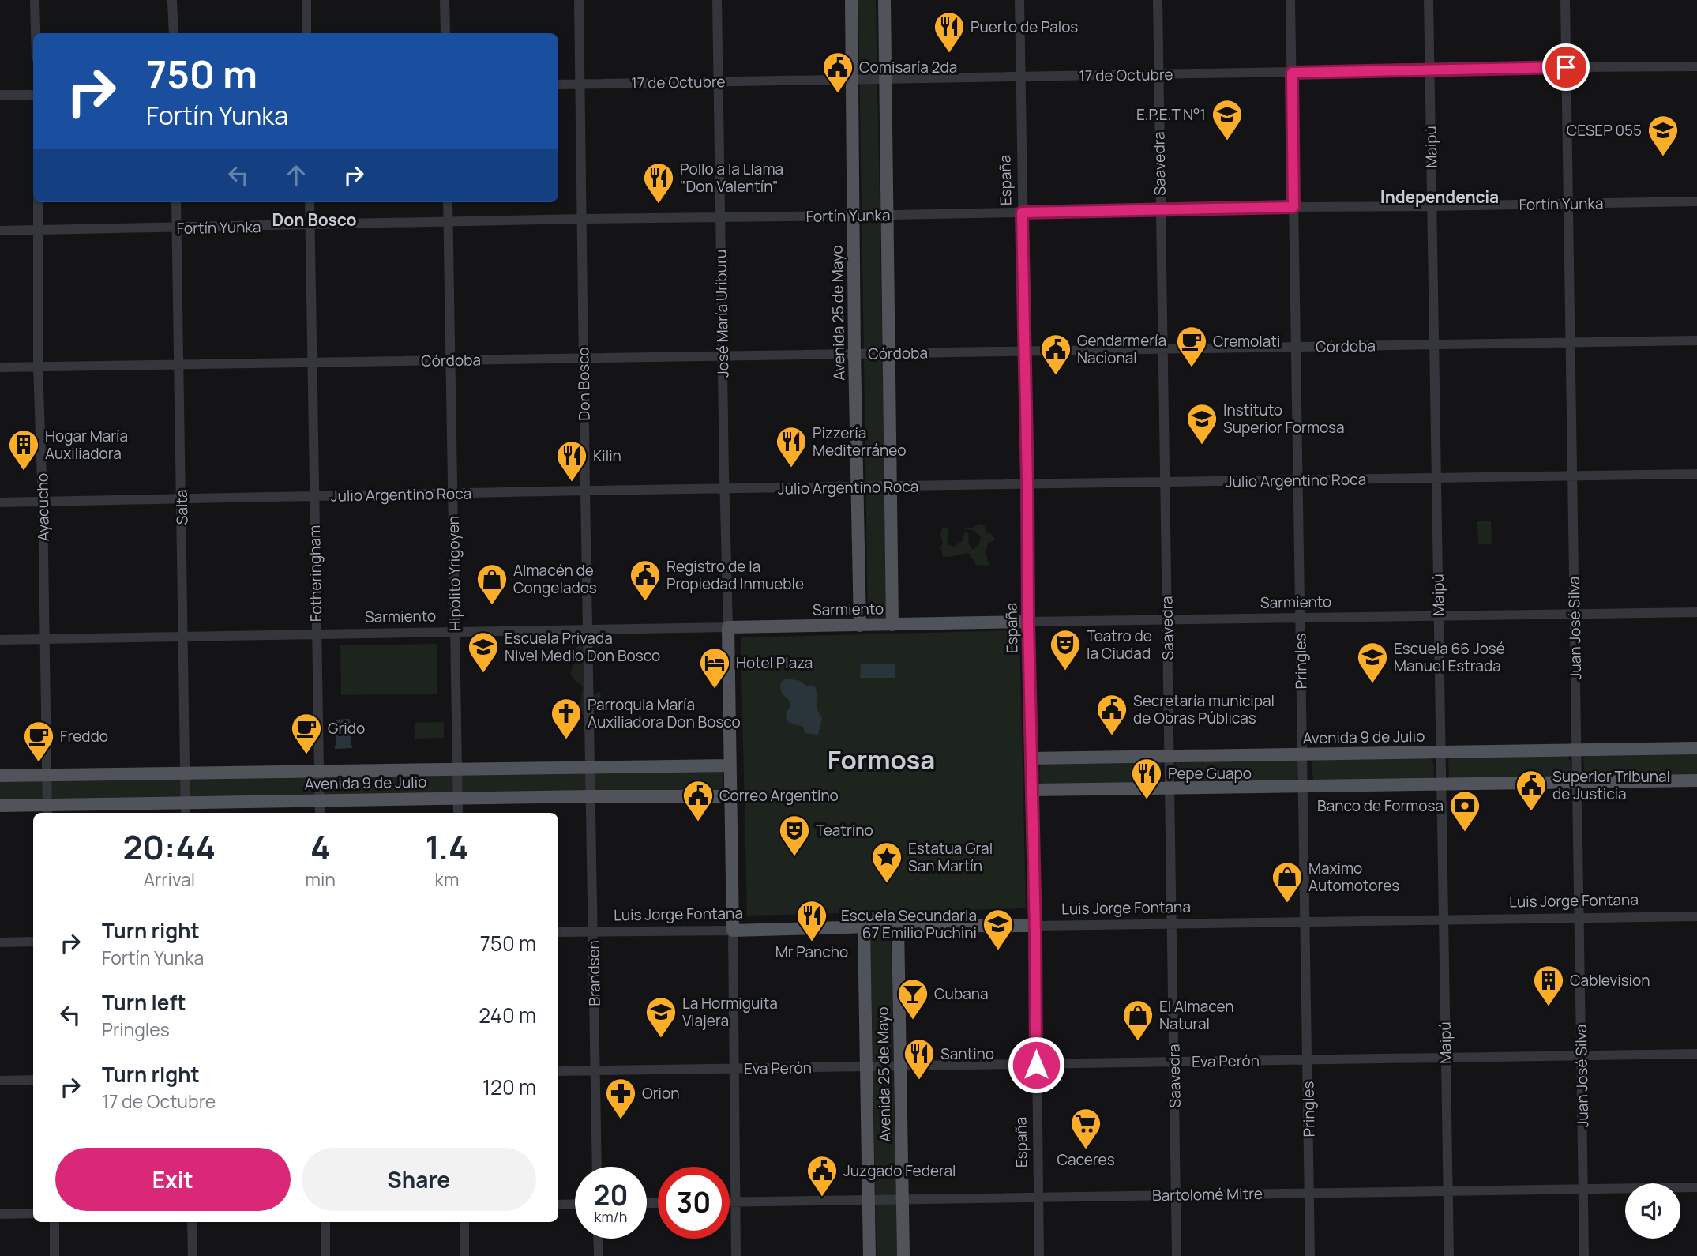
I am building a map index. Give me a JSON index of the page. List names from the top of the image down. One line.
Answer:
{"streets":{"main road":["España","Avenida 25 de Mayo","Sarmiento","Avenida 9 de Julio","Luis Jorge Fontana"],"street":["17 de Octubre","Maipú","Saavedra","Fortín Yunka","José María Uriburu","Córdoba","Don Bosco","Julio Argentino Roca","Ayacucho","Salta","Fotheringham","Hipólito Yrigoyen","Juan José Silva","Pringles","Brandsen","Eva Perón","Bartolomé Mitre"]},"crossings":[["17 de Octubre","Maipú"],["17 de Octubre","Saavedra"],["17 de Octubre","España"],["17 de Octubre","Avenida 25 de Mayo"],["17 de Octubre","José María Uriburu"],["17 de Octubre","Don Bosco"],["17 de Octubre","Juan José Silva"],["17 de Octubre","Pringles"],["Maipú","Fortín Yunka"],["Maipú","Córdoba"],["Maipú","Julio Argentino Roca"],["Maipú","Sarmiento"],["Maipú","Avenida 9 de Julio"],["Maipú","Luis Jorge Fontana"],["Maipú","Eva Perón"],["Maipú","Bartolomé Mitre"],["Saavedra","Fortín Yunka"],["Saavedra","Córdoba"],["Saavedra","Julio Argentino Roca"],["Saavedra","Sarmiento"],["Saavedra","Avenida 9 de Julio"],["Saavedra","Luis Jorge Fontana"],["Saavedra","Eva Perón"],["Saavedra","Bartolomé Mitre"],["España","Fortín Yunka"],["España","Córdoba"],["España","Julio Argentino Roca"],["España","Sarmiento"],["España","Avenida 9 de Julio"],["España","Luis Jorge Fontana"],["España","Eva Perón"],["España","Bartolomé Mitre"],["Fortín Yunka","Avenida 25 de Mayo"],["Fortín Yunka","José María Uriburu"],["Fortín Yunka","Don Bosco"],["Fortín Yunka","Ayacucho"],["Fortín Yunka","Salta"],["Fortín Yunka","Fotheringham"],["Fortín Yunka","Hipólito Yrigoyen"],["Fortín Yunka","Juan José Silva"],["Fortín Yunka","Pringles"],["Avenida 25 de Mayo","Córdoba"],["Avenida 25 de Mayo","Julio Argentino Roca"],["Avenida 25 de Mayo","Sarmiento"],["Avenida 25 de Mayo","Luis Jorge Fontana"],["Avenida 25 de Mayo","Eva Perón"],["Avenida 25 de Mayo","Bartolomé Mitre"],["José María Uriburu","Córdoba"],["José María Uriburu","Julio Argentino Roca"],["José María Uriburu","Sarmiento"],["Córdoba","Don Bosco"],["Córdoba","Ayacucho"],["Córdoba","Salta"],["Córdoba","Fotheringham"],["Córdoba","Hipólito Yrigoyen"],["Córdoba","Juan José Silva"],["Córdoba","Pringles"],["Don Bosco","Julio Argentino Roca"],["Don Bosco","Sarmiento"],["Don Bosco","Avenida 9 de Julio"],["Don Bosco","Brandsen"],["Julio Argentino Roca","Ayacucho"],["Julio Argentino Roca","Salta"],["Julio Argentino Roca","Fotheringham"],["Julio Argentino Roca","Hipólito Yrigoyen"],["Julio Argentino Roca","Juan José Silva"],["Julio Argentino Roca","Pringles"],["Ayacucho","Sarmiento"],["Ayacucho","Avenida 9 de Julio"],["Salta","Sarmiento"],["Salta","Avenida 9 de Julio"],["Fotheringham","Sarmiento"],["Fotheringham","Avenida 9 de Julio"],["Hipólito Yrigoyen","Sarmiento"],["Hipólito Yrigoyen","Avenida 9 de Julio"],["Sarmiento","Juan José Silva"],["Sarmiento","Pringles"],["Juan José Silva","Avenida 9 de Julio"],["Juan José Silva","Luis Jorge Fontana"],["Juan José Silva","Eva Perón"],["Juan José Silva","Bartolomé Mitre"],["Pringles","Avenida 9 de Julio"],["Pringles","Luis Jorge Fontana"],["Pringles","Eva Perón"],["Pringles","Bartolomé Mitre"],["Avenida 9 de Julio","Brandsen"],["Luis Jorge Fontana","Brandsen"],["Brandsen","Eva Perón"]],"districts":["Independencia","Don Bosco","Formosa"],"places":{"restaurant":["Puerto de Palos","Pollo a la Llama \"Don Valentín\"","Pizzería Mediterráneo","Kilin","Pepe Guapo","Mr Pancho","Santino"],"public building":["Comisaría 2da","Gendarmería Nacional","Registro de la Propiedad Inmueble","Secretaría municipal de Obras Públicas","Superior Tribunal de Justicia","Correo Argentino","Juzgado Federal"],"school or university":["E.P.E.T N°1","CESEP 055","Instituto Superior Formosa","Escuela Privada Nivel Medio Don Bosco","Escuela 66 José Manuel Estrada","Escuela Secundaria 67 Emilio Puchini","La Hormiguita Viajera"],"cafe":["Cremolati","Grido","Freddo"],"building":["Hogar María Auxiliadora","Cablevision"],"shop":["Almacén de Congelados","Maximo Automotores","El Almacen Natural"],"theatre":["Teatro de la Ciudad","Teatrino"],"hotel":["Hotel Plaza"],"church":["Parroquia María Auxiliadora Don Bosco"],"bank":["Banco de Formosa"],"place":["Estatua Gral San Martín"],"bar":["Cubana"],"pharmacy":["Orion"],"supermarket":["Caceres"]},"page":{"turn":["750 m","Fortín Yunka"],"eta":["20:44","Arrival","4","min","1.4","km"],"list":[{"name":"Turn right","note":"Fortín Yunka","value":"750 m"},{"name":"Turn left","note":"Pringles","value":"240 m"},{"name":"Turn right","note":"17 de Octubre","value":"120 m"}],"buttons":["Exit","Share"],"speed":"20 km/h","limit":"30"}}
